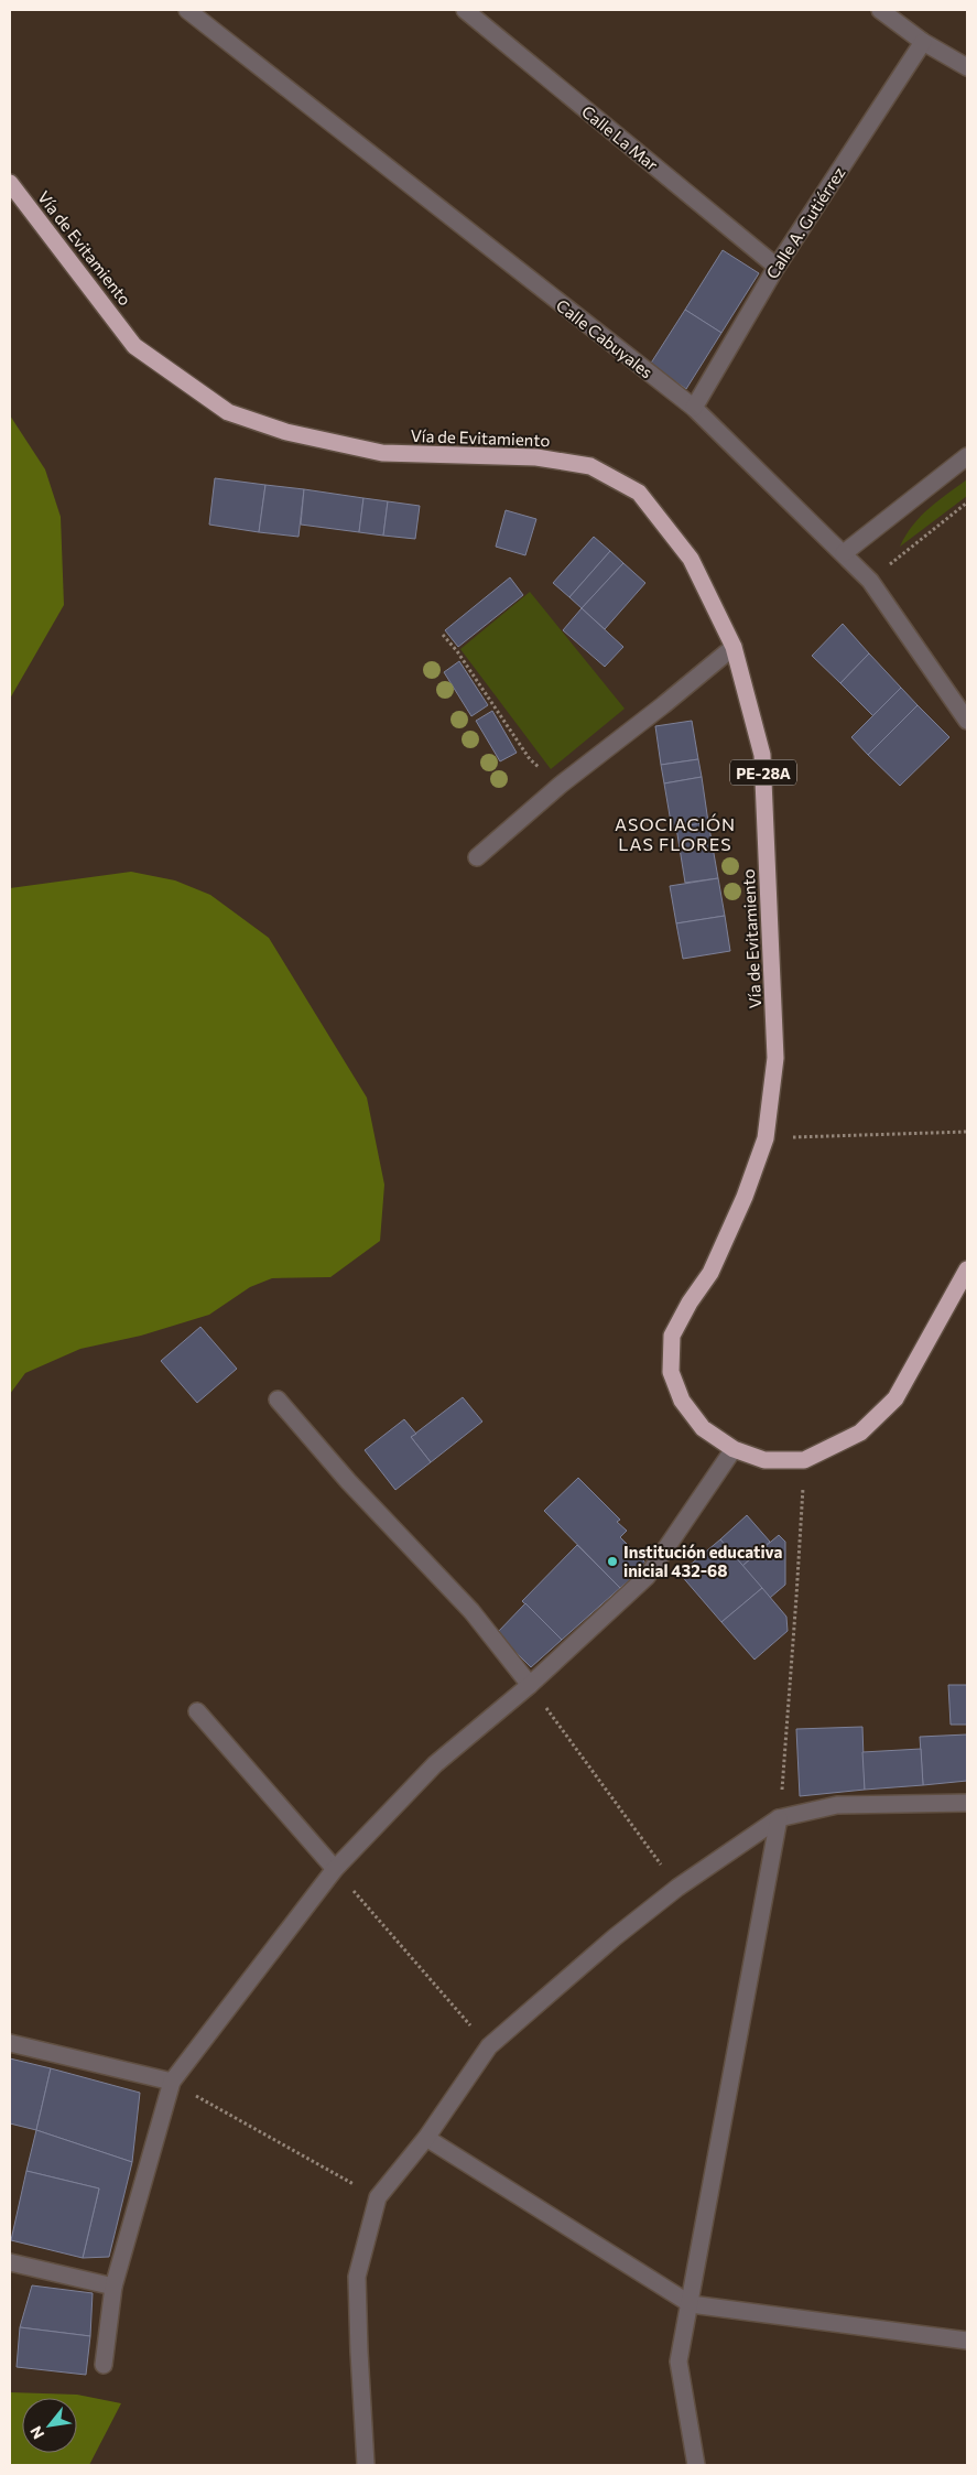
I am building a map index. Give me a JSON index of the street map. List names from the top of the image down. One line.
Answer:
{"streets":{"highway":["Vía de Evitamiento","PE-28A"],"street":["Calle La Mar","Calle A. Gutiérrez","Calle Cabuyales"]},"crossings":[["Calle La Mar","Calle A. Gutiérrez"],["Calle A. Gutiérrez","Calle Cabuyales"]],"districts":["ASOCIACIÓN LAS FLORES"],"places":["Institución educativa inicial 432-68"],"north":"bottom left"}
